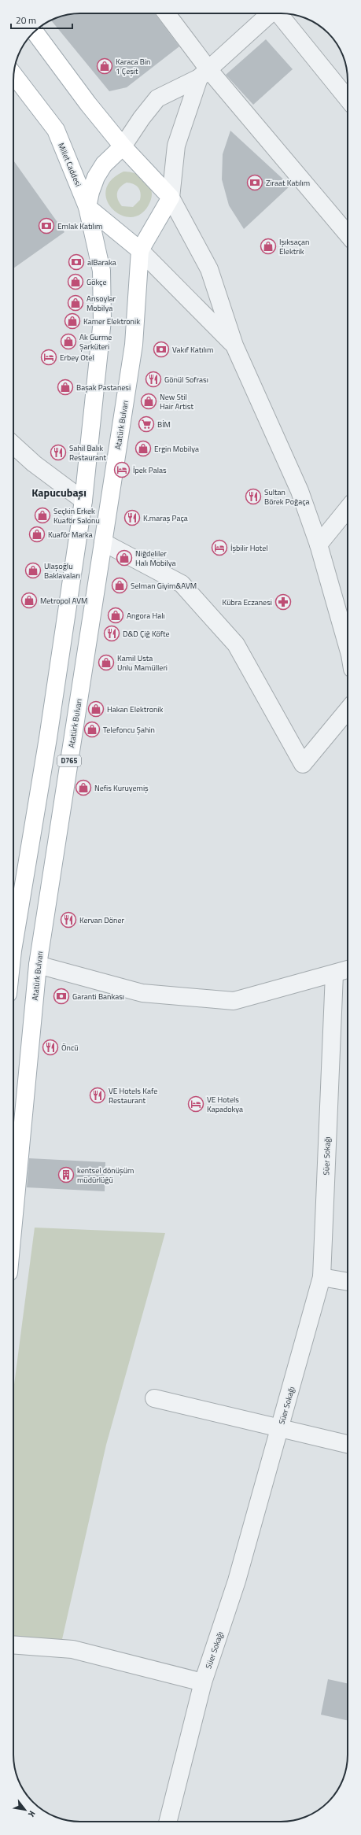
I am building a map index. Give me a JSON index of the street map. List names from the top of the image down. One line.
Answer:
{"streets":{"main road":["Millet Caddesi","Atatürk Bulvarı","D765"],"street":["Süer Sokağı"]},"crossings":[["Millet Caddesi","Atatürk Bulvarı"]],"districts":["Kapucubaşı"],"places":{"shop":["Karaca Bin 1 Çeşit","Işıksaçan Elektrik","Gökçe","Arısoylar Mobilya","Kamer Elektronik","Ak Gurme Şarküteri","Başak Pastanesi","New Stil Hair Artist","Ergin Mobilya","Seçkin Erkek Kuaför Salonu","Kuaför Marka","Niğdeliler Halı Mobilya","Ulaşoğlu Baklavaları","Selman Giyim&AVM","Metropol AVM","Angora Halı","Kamil Usta Unlu Mamülleri","Hakan Elektronik","Telefoncu Şahin","Nefis Kuruyemiş"],"bank":["Ziraat Katılım","Emlak Katılım","alBaraka","Vakıf Katılım","Garanti Bankası"],"hotel":["Erbey Otel","İpek Palas","İşbilir Hotel","VE Hotels Kapadokya"],"restaurant":["Gönül Sofrası","Sahil Balık Restaurant","Sultan Börek Poğaça","K.maraş Paça","D&D Çiğ Köfte","Kervan Döner","Öncü","VE Hotels Kafe Restaurant"],"supermarket":["BİM"],"pharmacy":["Kübra Eczanesi"],"building":["kentsel dönüşüm müdürlüğü"]},"scale_bar":"20 m","north":"bottom right"}
